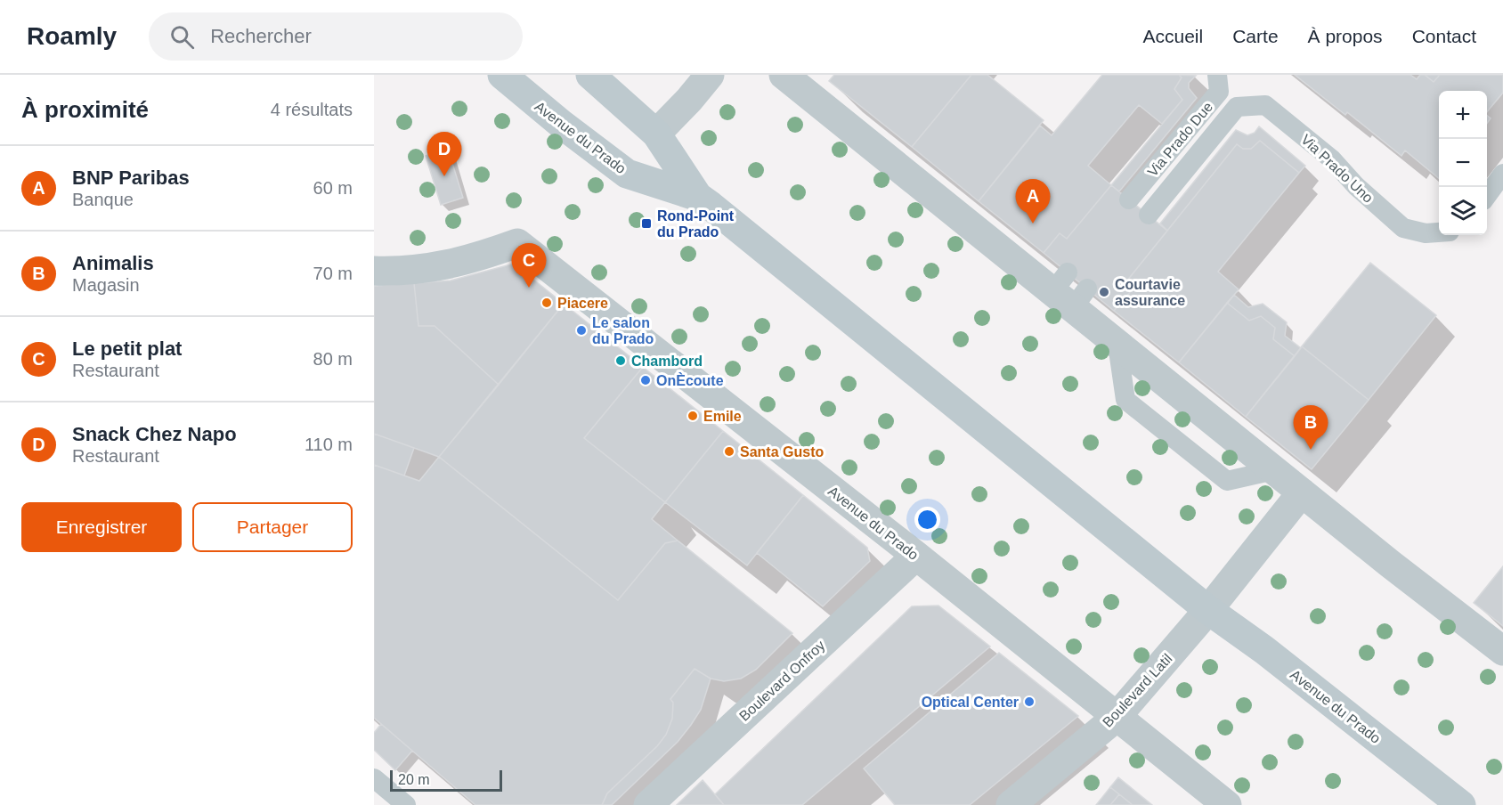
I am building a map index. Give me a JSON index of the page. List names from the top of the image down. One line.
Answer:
{"streets":{"main road":["Avenue du Prado"],"street":["Boulevard Onfroy","Boulevard Latil"],"lane":["Via Prado Due","Via Prado Uno"]},"crossings":[["Avenue du Prado","Boulevard Onfroy"],["Avenue du Prado","Boulevard Latil"]],"places":{"transit":["Rond-Point du Prado"],"other":["Courtavie assurance","Piacere","Le salon du Prado","Chambord","OnÈcoute","Emile","Santa Gusto","Optical Center"]},"scale_bar":"20 m","page":{"header":"Roamly","search":"Rechercher","nav":["Accueil","Carte","À propos","Contact"],"heading":["À proximité","4 résultats"],"map_buttons":["+","−"],"pins":["D","A","C","B"],"list":[{"mark":"A","name":"BNP Paribas","note":"Banque","value":"60 m"},{"mark":"B","name":"Animalis","note":"Magasin","value":"70 m"},{"mark":"C","name":"Le petit plat","note":"Restaurant","value":"80 m"},{"mark":"D","name":"Snack Chez Napo","note":"Restaurant","value":"110 m"}],"buttons":["Enregistrer","Partager"],"scale":"20 m"}}
